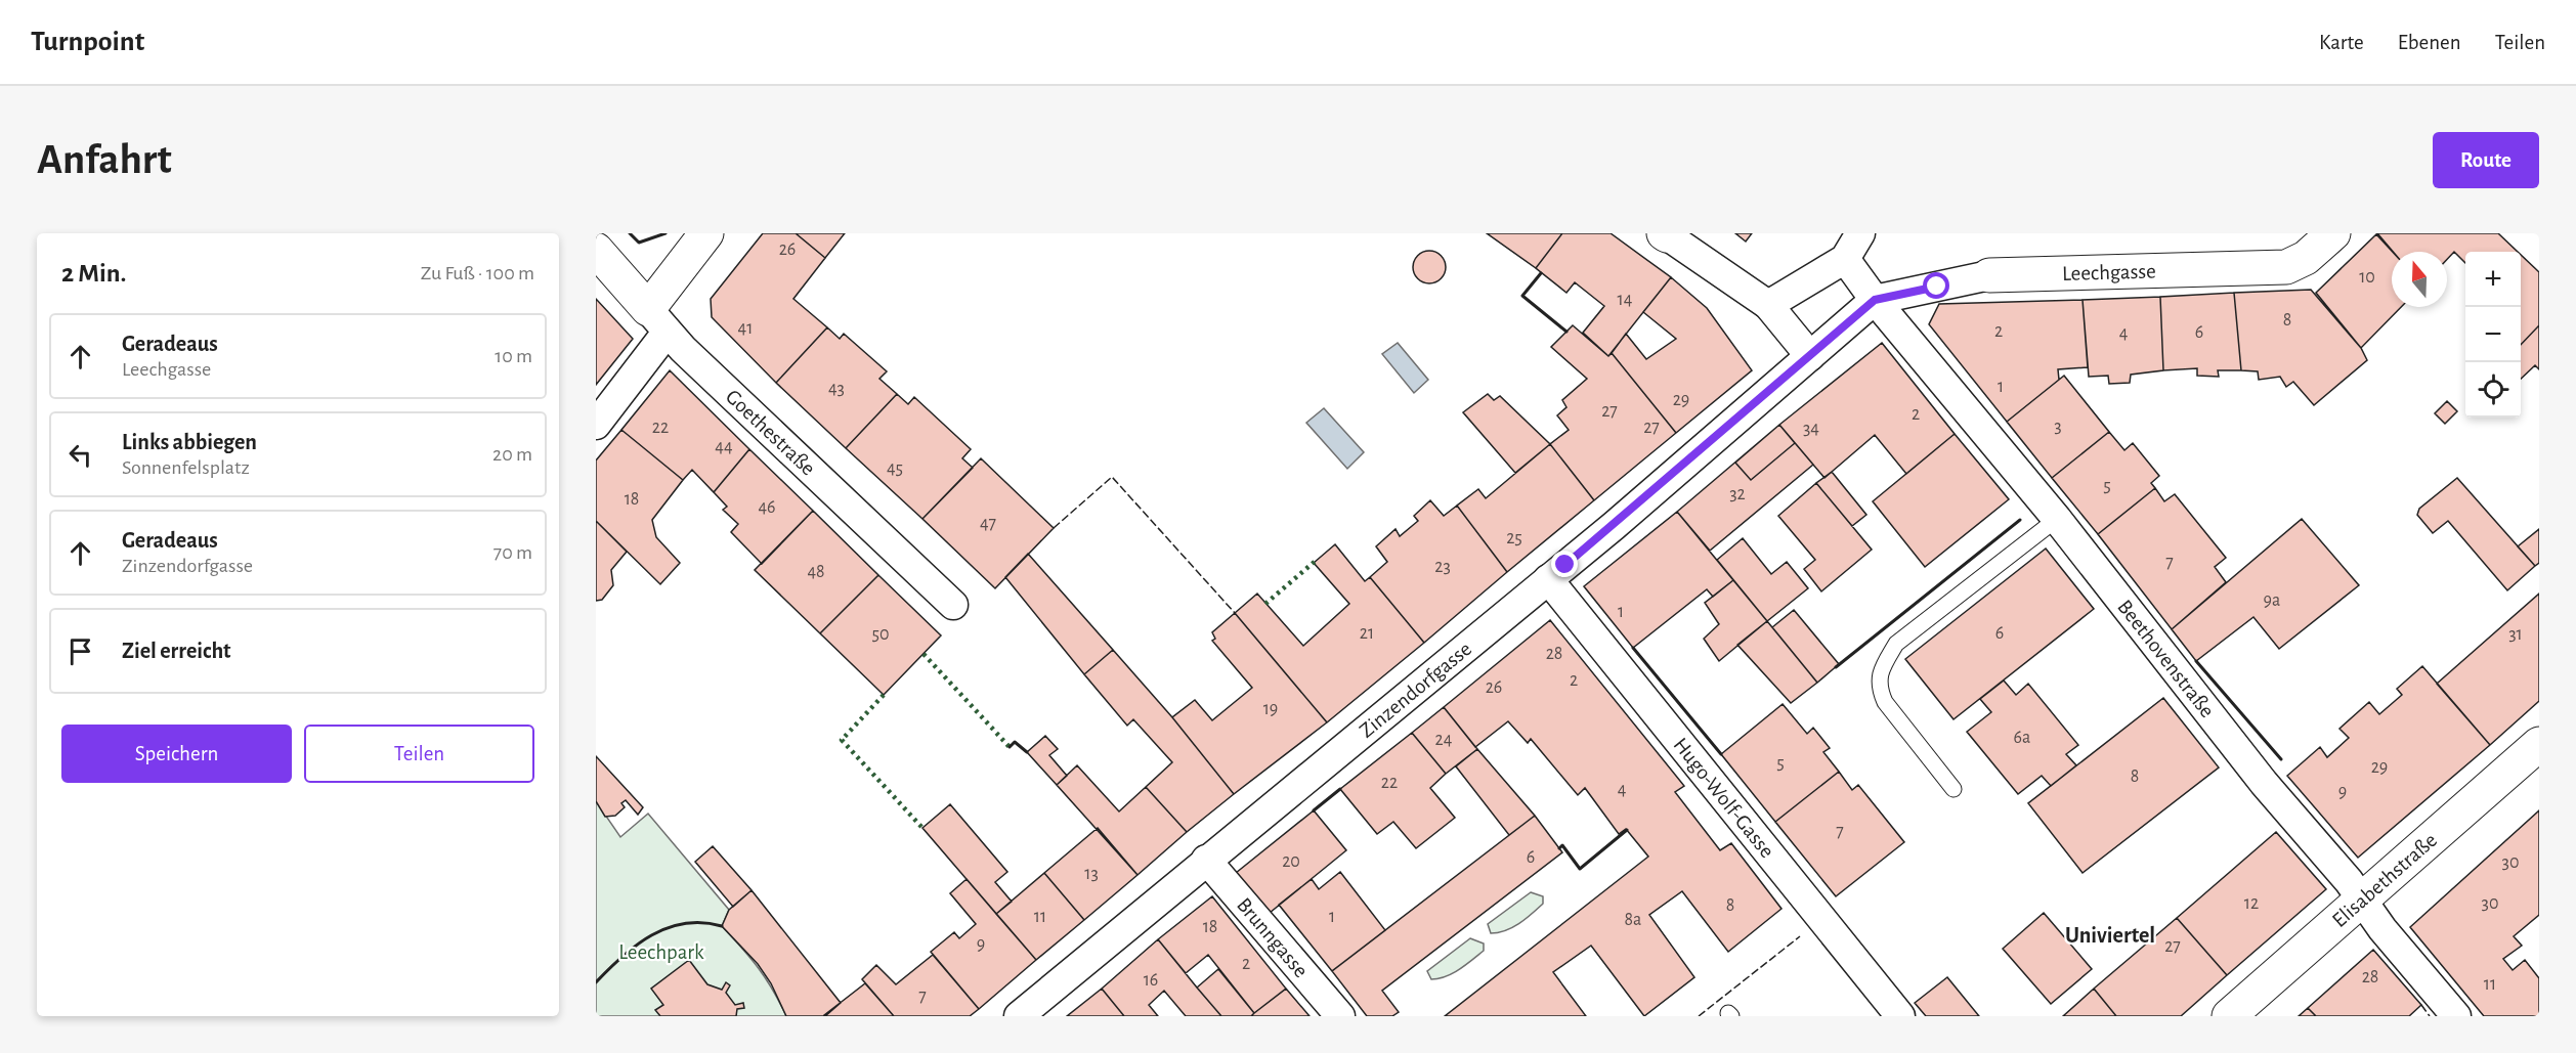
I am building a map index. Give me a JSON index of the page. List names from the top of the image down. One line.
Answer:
{"streets":{"street":["Leechgasse","Goethestraße","Beethovenstraße","Zinzendorfgasse","Hugo-Wolf-Gasse","Elisabethstraße","Brunngasse"]},"crossings":[["Leechgasse","Beethovenstraße"],["Leechgasse","Zinzendorfgasse"],["Beethovenstraße","Zinzendorfgasse"],["Beethovenstraße","Elisabethstraße"],["Zinzendorfgasse","Hugo-Wolf-Gasse"],["Zinzendorfgasse","Brunngasse"]],"districts":["Univiertel"],"parks":["Leechpark"],"house_numbers":["26","10","14","8","41","2","6","4","1","43","29","27","2","3","22","27","34","44","45","5","32","18","46","47","25","7","23","48","9a","1","21","6","50","31","28","2","26","19","6a","24","5","29","8","22","4","9","7","6","20","30","13","12","30","8","11","1","8a","18","9","27","2","28","16","11","7"],"north":"top","page":{"header":"Turnpoint","nav":["Karte","Ebenen","Teilen"],"buttons":["Route",["Speichern","Teilen"]],"title":"Anfahrt","heading":["2 Min.","Zu Fuß · 100 m"],"map_buttons":["+","−"],"list":[["Geradeaus","Leechgasse","10 m"],["Links abbiegen","Sonnenfelsplatz","20 m"],["Geradeaus","Zinzendorfgasse","70 m"],"Ziel erreicht"]}}
